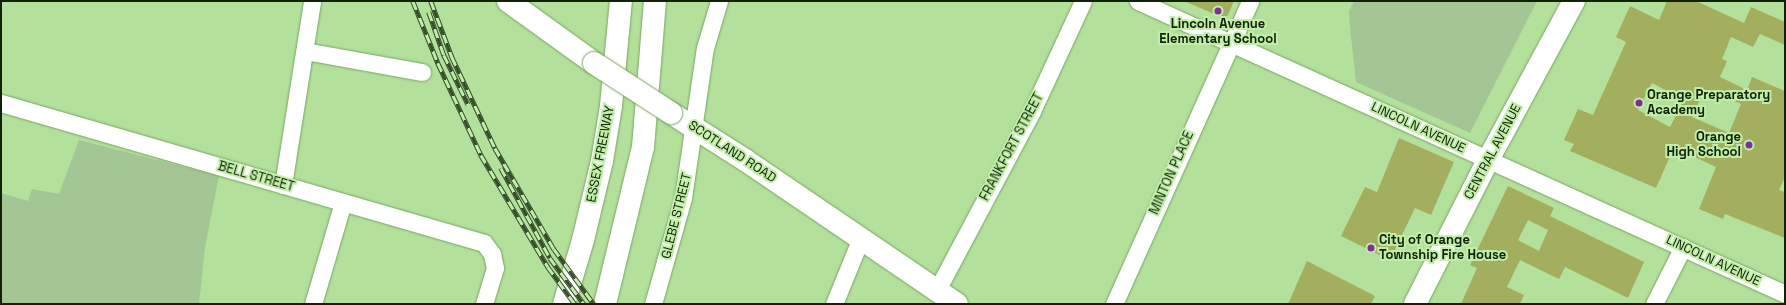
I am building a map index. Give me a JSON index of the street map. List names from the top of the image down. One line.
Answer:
{"streets":{"main road":["SCOTLAND ROAD","CENTRAL AVENUE","ESSEX FREEWAY"],"street":["LINCOLN AVENUE","FRANKFORT STREET","MINTON PLACE","BELL STREET","GLEBE STREET"]},"crossings":[["LINCOLN AVENUE","CENTRAL AVENUE"],["LINCOLN AVENUE","MINTON PLACE"],["FRANKFORT STREET","SCOTLAND ROAD"],["SCOTLAND ROAD","GLEBE STREET"]],"places":["Lincoln Avenue Elementary School","Orange Preparatory Academy","Orange High School","City of Orange Township Fire House"]}
